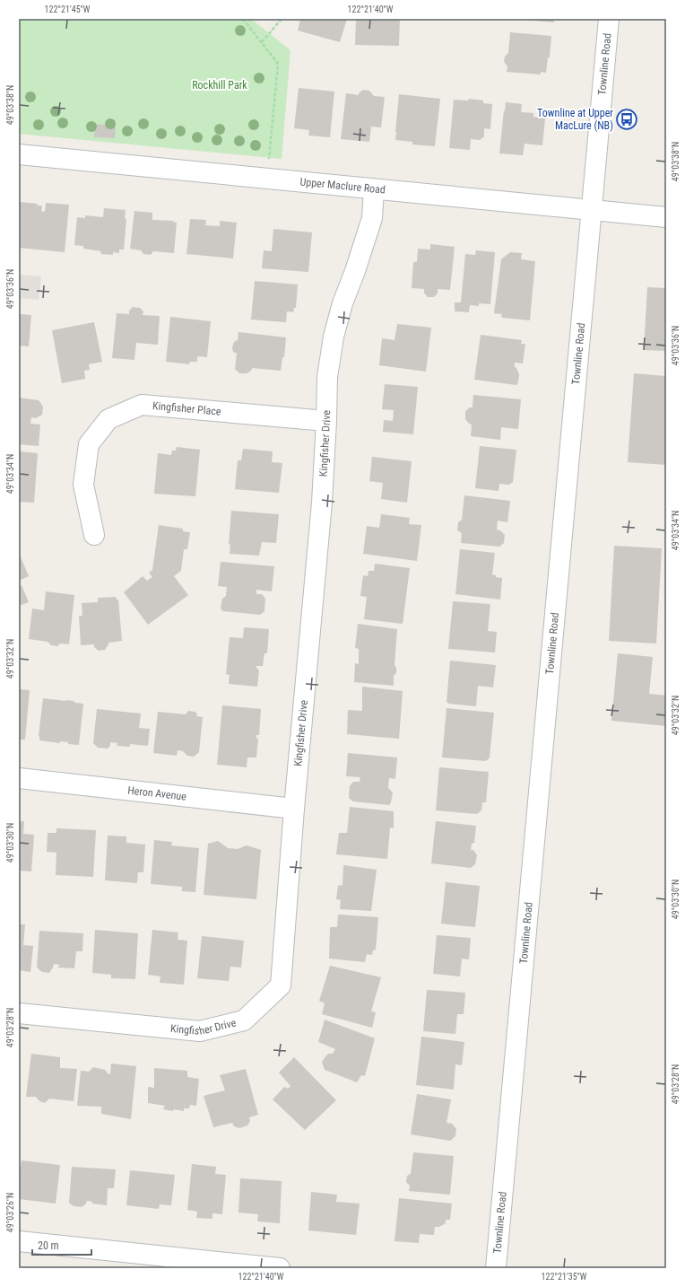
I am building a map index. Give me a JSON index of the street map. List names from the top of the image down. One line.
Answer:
{"streets":{"street":["Townline Road","Upper Maclure Road","Kingfisher Place","Kingfisher Drive","Heron Avenue"]},"crossings":[["Townline Road","Upper Maclure Road"],["Upper Maclure Road","Kingfisher Drive"],["Kingfisher Place","Kingfisher Drive"],["Kingfisher Drive","Heron Avenue"]],"parks":["Rockhill Park"],"places":{"bus stop":["Townline at Upper MacLure (NB)"]},"scale_bar":"20 m","coordinates":["122°21'45\"W","122°21'40\"W","49°03'38\"N","49°03'36\"N","49°03'34\"N","49°03'32\"N","49°03'30\"N","49°03'28\"N","49°03'26\"N","122°21'35\"W"]}
